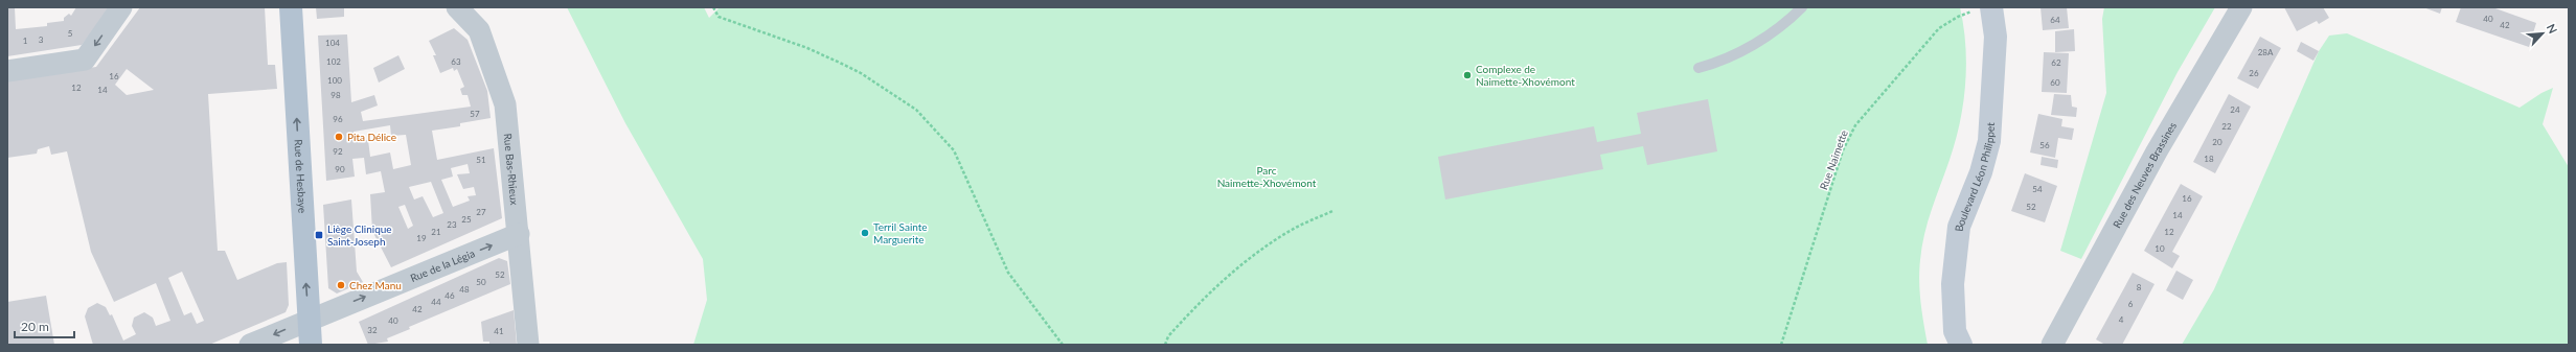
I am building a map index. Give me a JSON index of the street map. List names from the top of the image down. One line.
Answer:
{"streets":{"main road":["Rue de Hesbaye"],"street":["Rue Bas-Rhieux","Rue des Neuves Brassines","Boulevard Léon Philippet","Rue de la Légia"],"path":["Rue Naimette"]},"crossings":[["Rue Naimette","Boulevard Léon Philippet"],["Rue Bas-Rhieux","Rue de la Légia"],["Rue de Hesbaye","Rue de la Légia"]],"one_way":["Rue de Hesbaye"],"parks":["Parc Naimette-Xhovémont"],"places":{"other":["Complexe de Naimette-Xhovémont","Pita Délice","Terril Sainte Marguerite","Chez Manu"],"transit":["Liège Clinique Saint-Joseph"]},"house_numbers":["40","64","42","5","3","1","104","28A","102","63","62","26","16","100","60","12","14","98","24","57","96","22","20","56","92","18","51","90","54","16","52","27","14","25","23","21","12","19","10","52","50","8","48","46","44","6","42","4","40","32","41"],"scale_bar":"20 m","north":"top right"}
